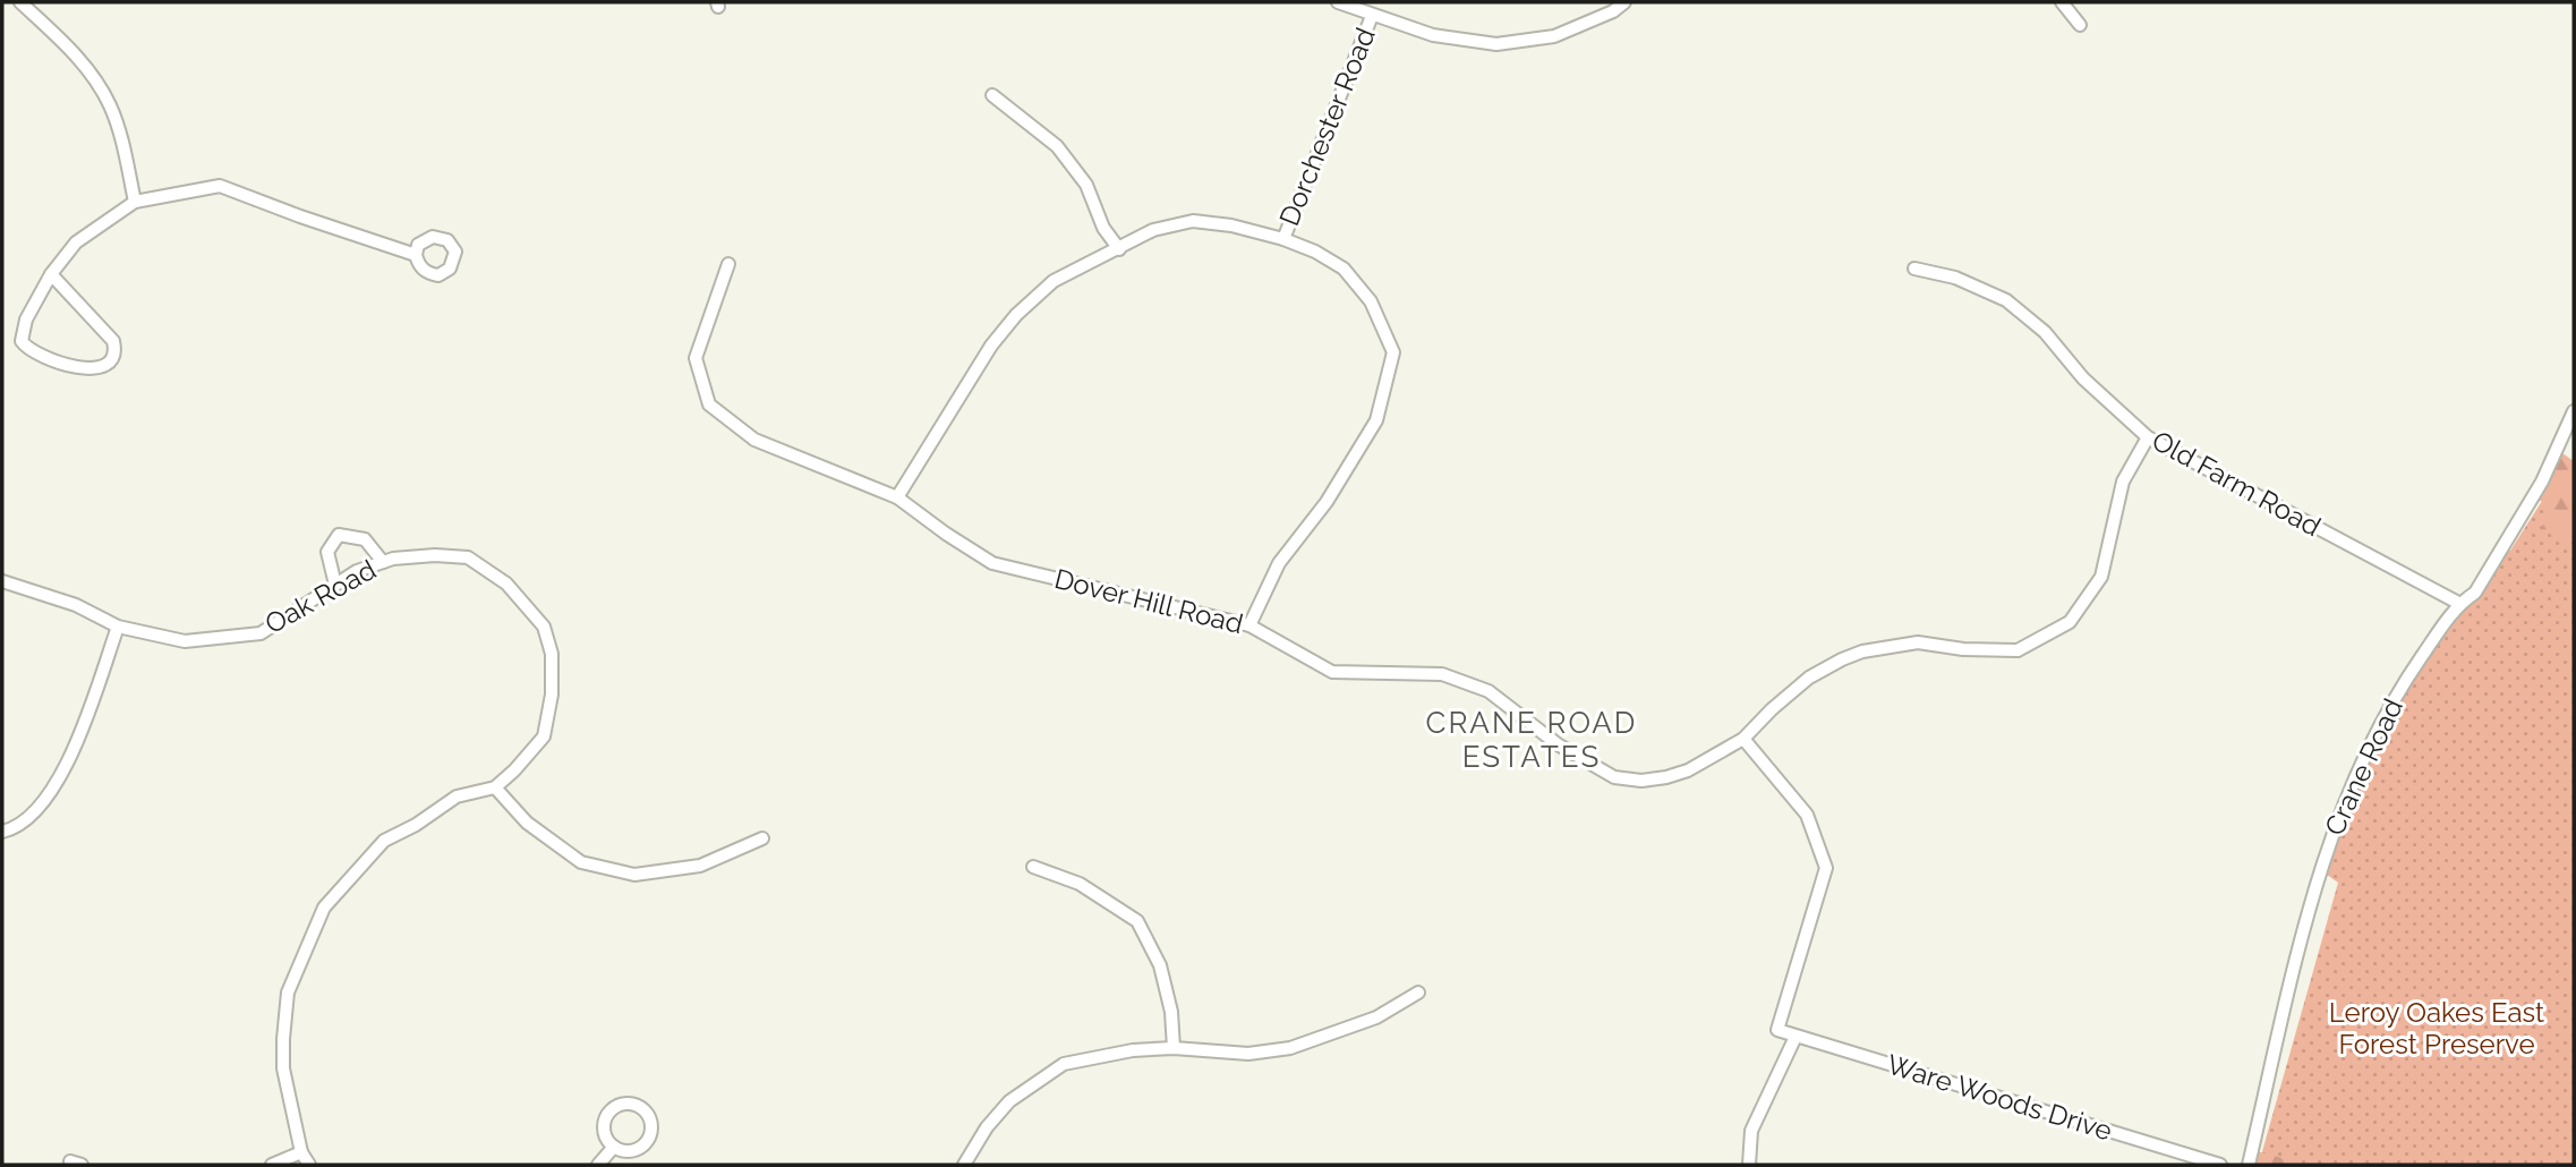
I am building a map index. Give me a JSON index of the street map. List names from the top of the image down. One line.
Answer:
{"streets":{"street":["Dorchester Road","Old Farm Road","Oak Road","Dover Hill Road","Crane Road","Ware Woods Drive"]},"crossings":[["Old Farm Road","Dover Hill Road"],["Old Farm Road","Crane Road"],["Dover Hill Road","Ware Woods Drive"]],"districts":["CRANE ROAD ESTATES"],"parks":["Leroy Oakes East Forest Preserve"]}
